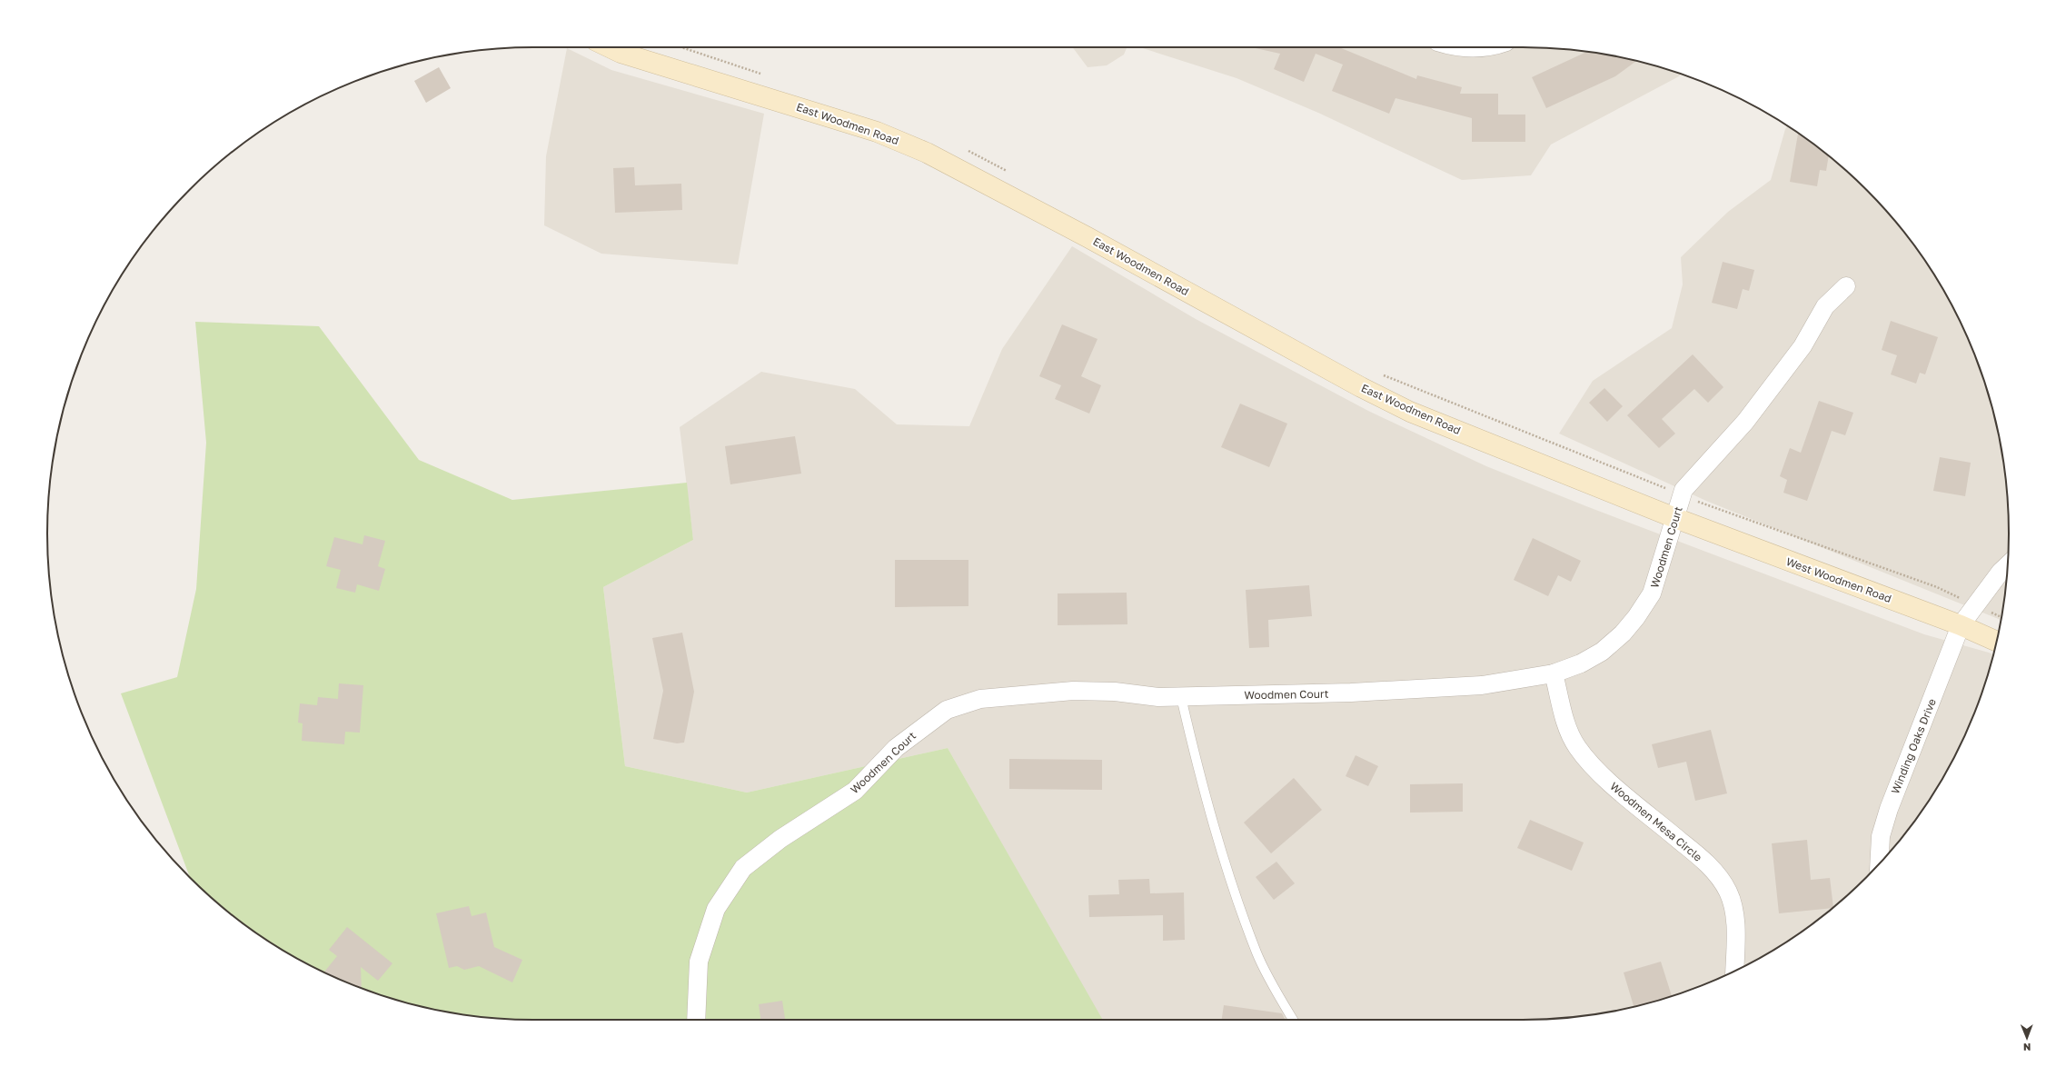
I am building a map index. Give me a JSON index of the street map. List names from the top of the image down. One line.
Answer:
{"streets":{"main road":["East Woodmen Road","West Woodmen Road"],"street":["Woodmen Court","Winding Oaks Drive","Woodmen Mesa Circle"]},"crossings":[["East Woodmen Road","Woodmen Court"],["East Woodmen Road","West Woodmen Road"],["Woodmen Court","West Woodmen Road"],["Woodmen Court","Woodmen Mesa Circle"],["West Woodmen Road","Winding Oaks Drive"]],"north":"bottom"}
